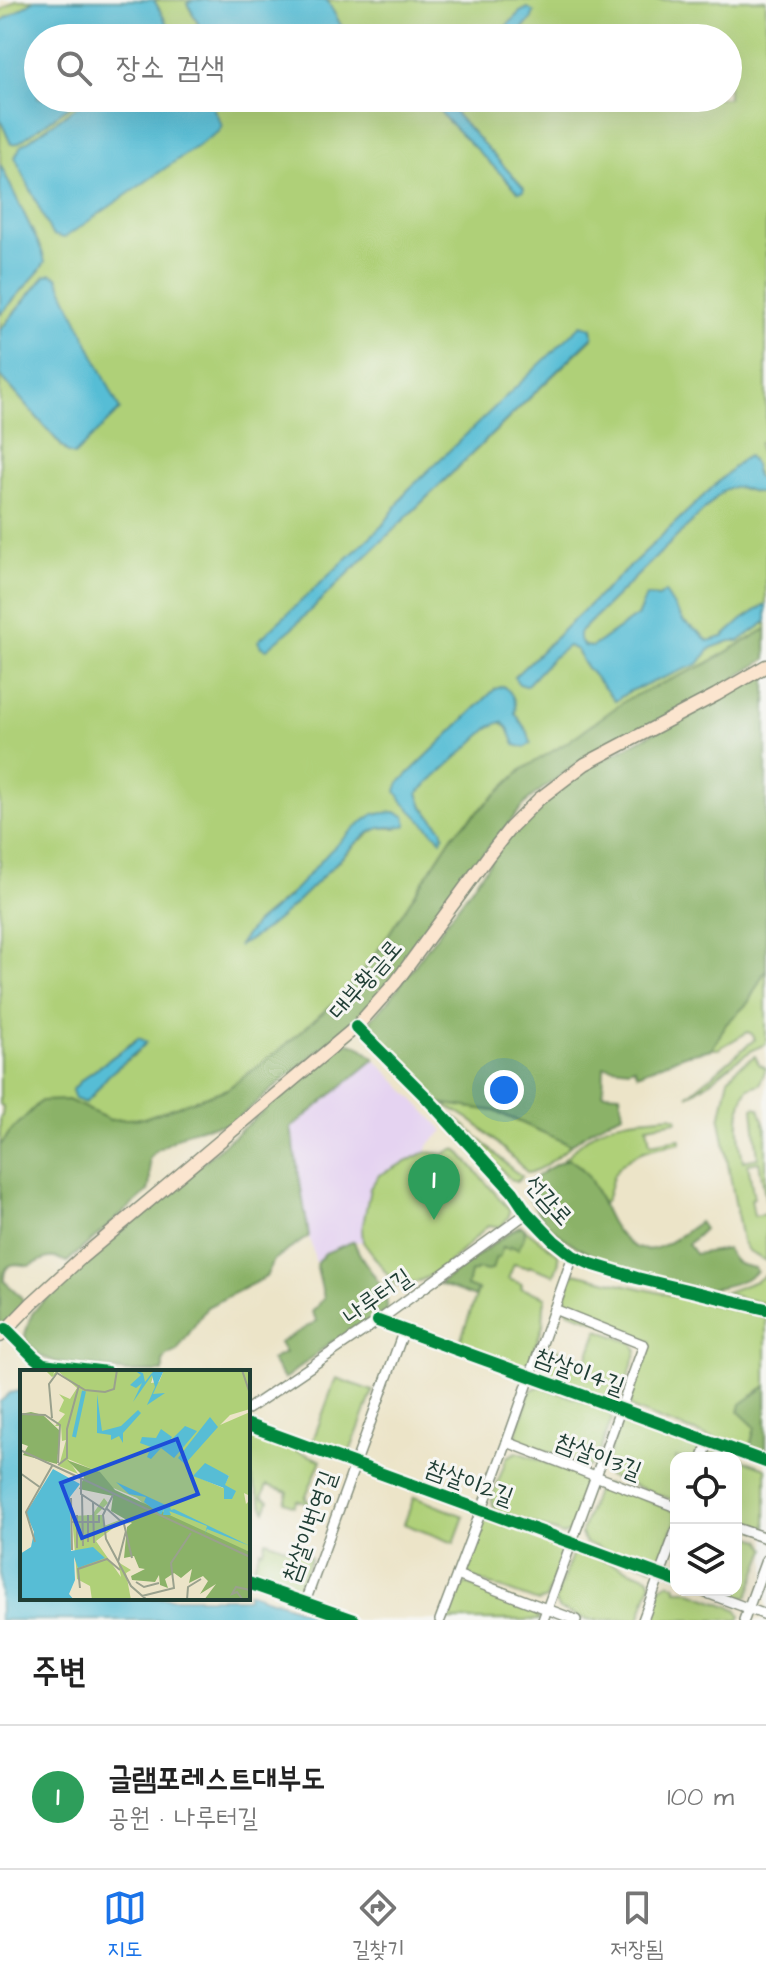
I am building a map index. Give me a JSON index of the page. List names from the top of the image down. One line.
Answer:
{"streets":{"main road":["대부황금로","선감로"],"street":["나루터길","참살이4길","참살이3길","참살이2길","참살이번영길"]},"crossings":[["대부황금로","선감로"],["선감로","나루터길"],["나루터길","참살이4길"],["참살이4길","참살이번영길"],["참살이2길","참살이번영길"]],"page":{"search":"장소 검색","pins":"1","heading":"주변","list":[{"mark":"1","name":"글램포레스트대부도","note":"공원 · 나루터길","value":"100 m"}],"nav":["지도","길찾기","저장됨"]}}
